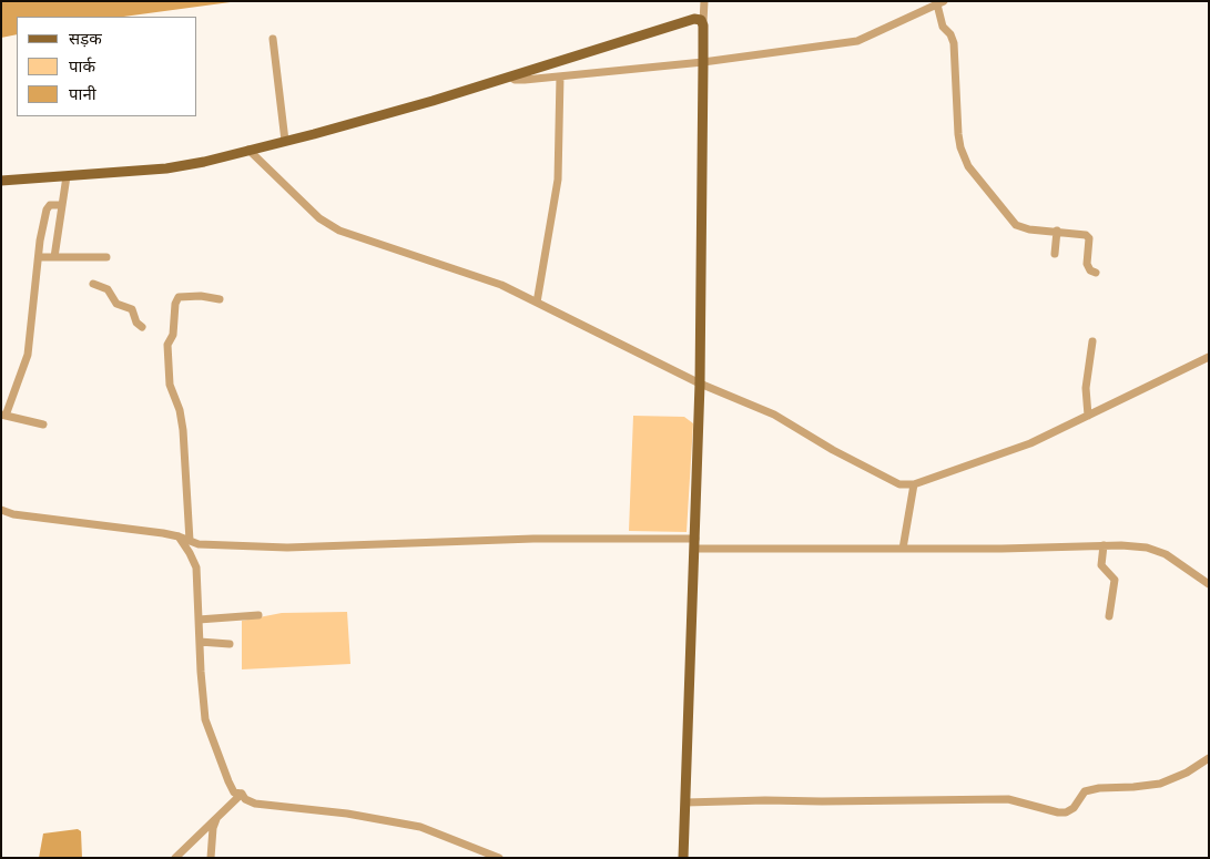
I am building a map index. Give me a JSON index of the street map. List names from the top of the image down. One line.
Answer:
{"legend":["सड़क","पार्क","पानी"]}
